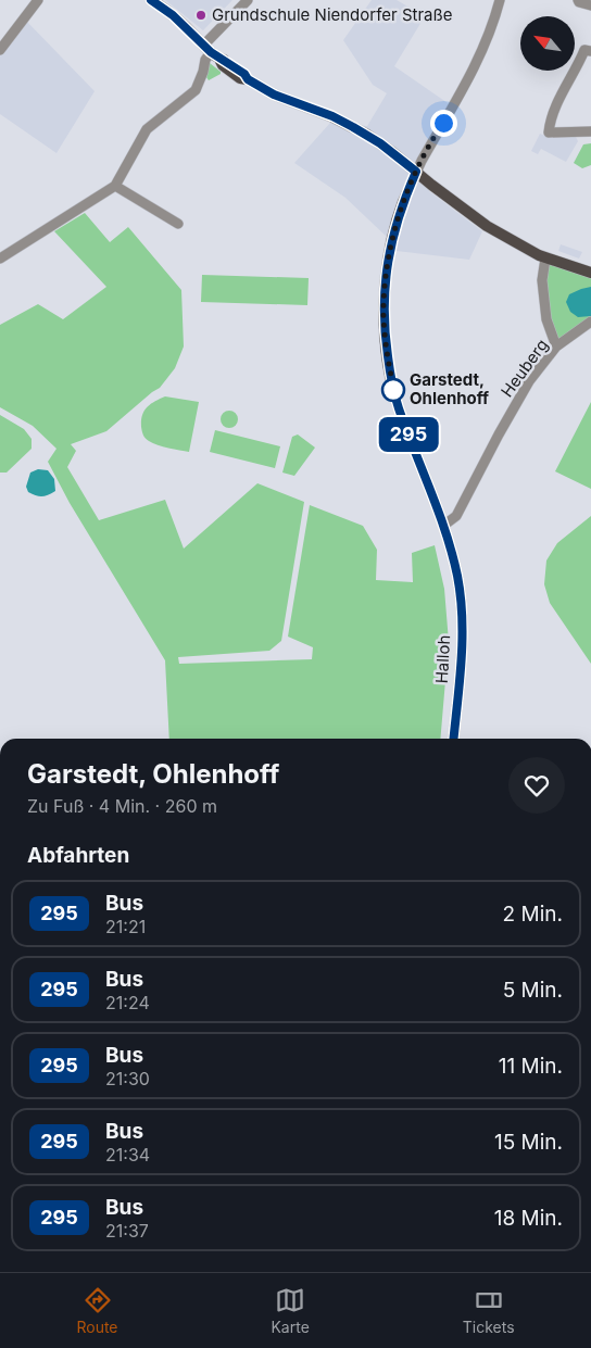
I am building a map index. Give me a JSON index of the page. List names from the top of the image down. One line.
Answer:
{"streets":{"main road":["Halloh"],"street":["Heuberg"]},"crossings":[["Heuberg","Halloh"]],"places":["Grundschule Niendorfer Straße","Garstedt, Ohlenhoff"],"lines":["bus line 295"],"north":"top left","page":{"on_map":"295","heading":[["Garstedt, Ohlenhoff","Zu Fuß · 4 Min. · 260 m"],"Abfahrten"],"list":[{"mark":"295","name":"Bus","note":"21:21","value":"2 Min."},{"mark":"295","name":"Bus","note":"21:24","value":"5 Min."},{"mark":"295","name":"Bus","note":"21:30","value":"11 Min."},{"mark":"295","name":"Bus","note":"21:34","value":"15 Min."},{"mark":"295","name":"Bus","note":"21:37","value":"18 Min."}],"tabs":["Route","Karte","Tickets"]}}
